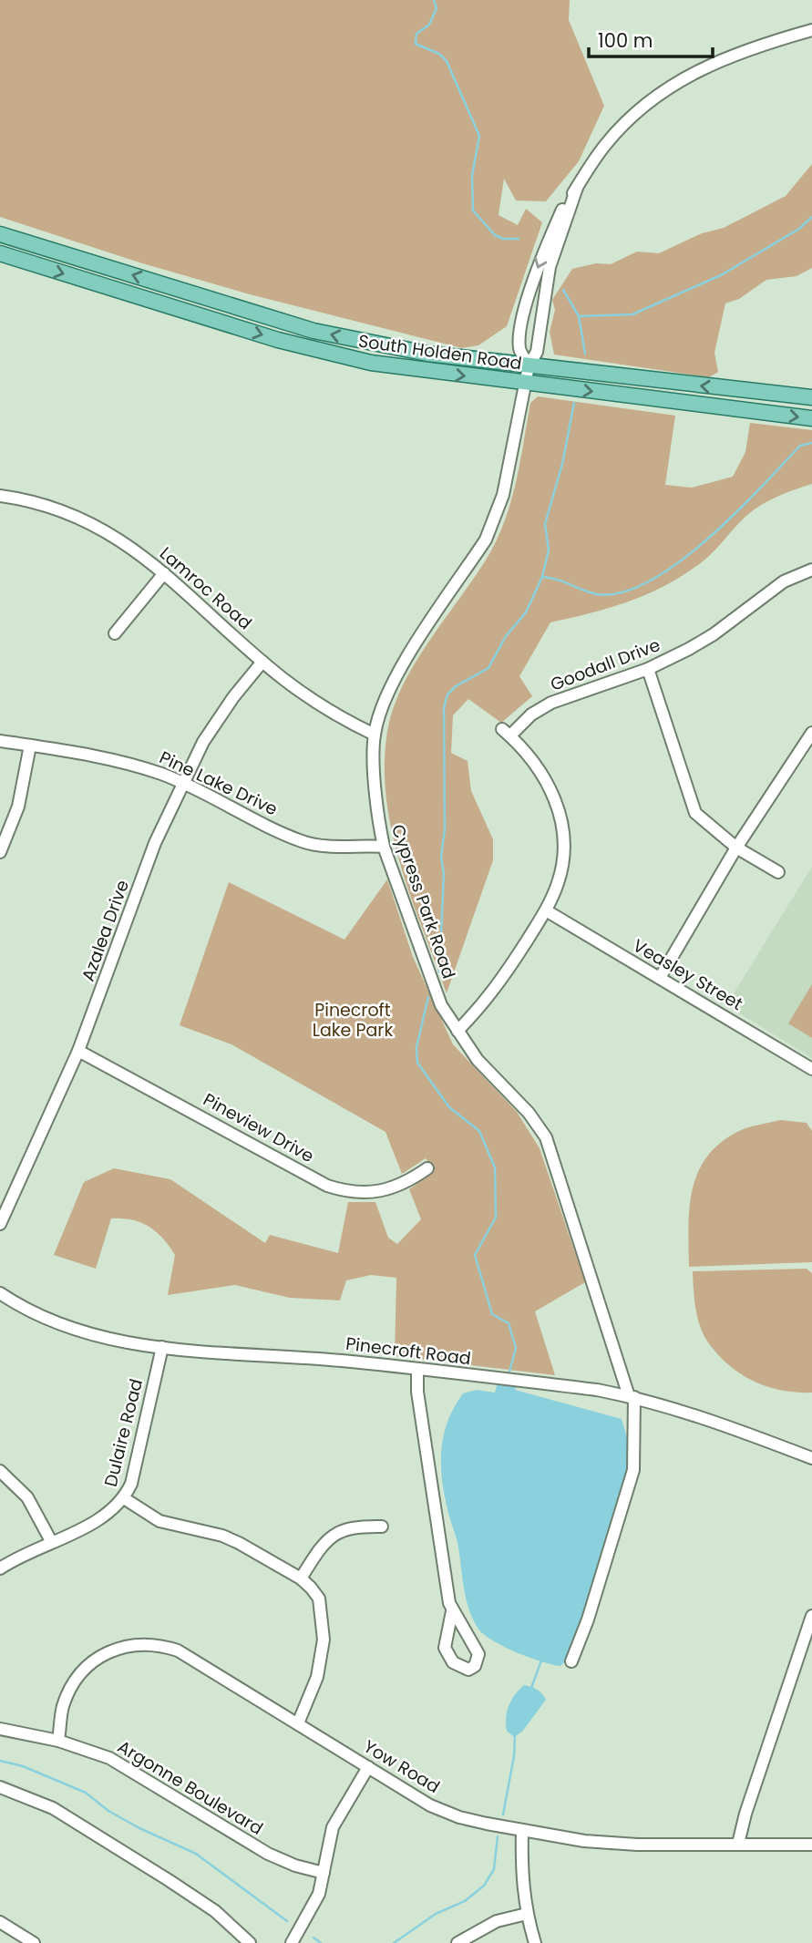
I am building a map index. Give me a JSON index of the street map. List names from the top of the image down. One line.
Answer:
{"streets":{"main road":["South Holden Road"],"street":["Lamroc Road","Goodall Drive","Pine Lake Drive","Cypress Park Road","Azalea Drive","Veasley Street","Pineview Drive","Pinecroft Road","Dulaire Road","Yow Road","Argonne Boulevard"]},"crossings":[["South Holden Road","Cypress Park Road"],["Lamroc Road","Cypress Park Road"],["Lamroc Road","Azalea Drive"],["Goodall Drive","Veasley Street"],["Pine Lake Drive","Cypress Park Road"],["Pine Lake Drive","Azalea Drive"],["Cypress Park Road","Pinecroft Road"],["Azalea Drive","Pineview Drive"],["Pinecroft Road","Dulaire Road"],["Yow Road","Argonne Boulevard"]],"parks":["Pinecroft Lake Park"],"scale_bar":"100 m"}
